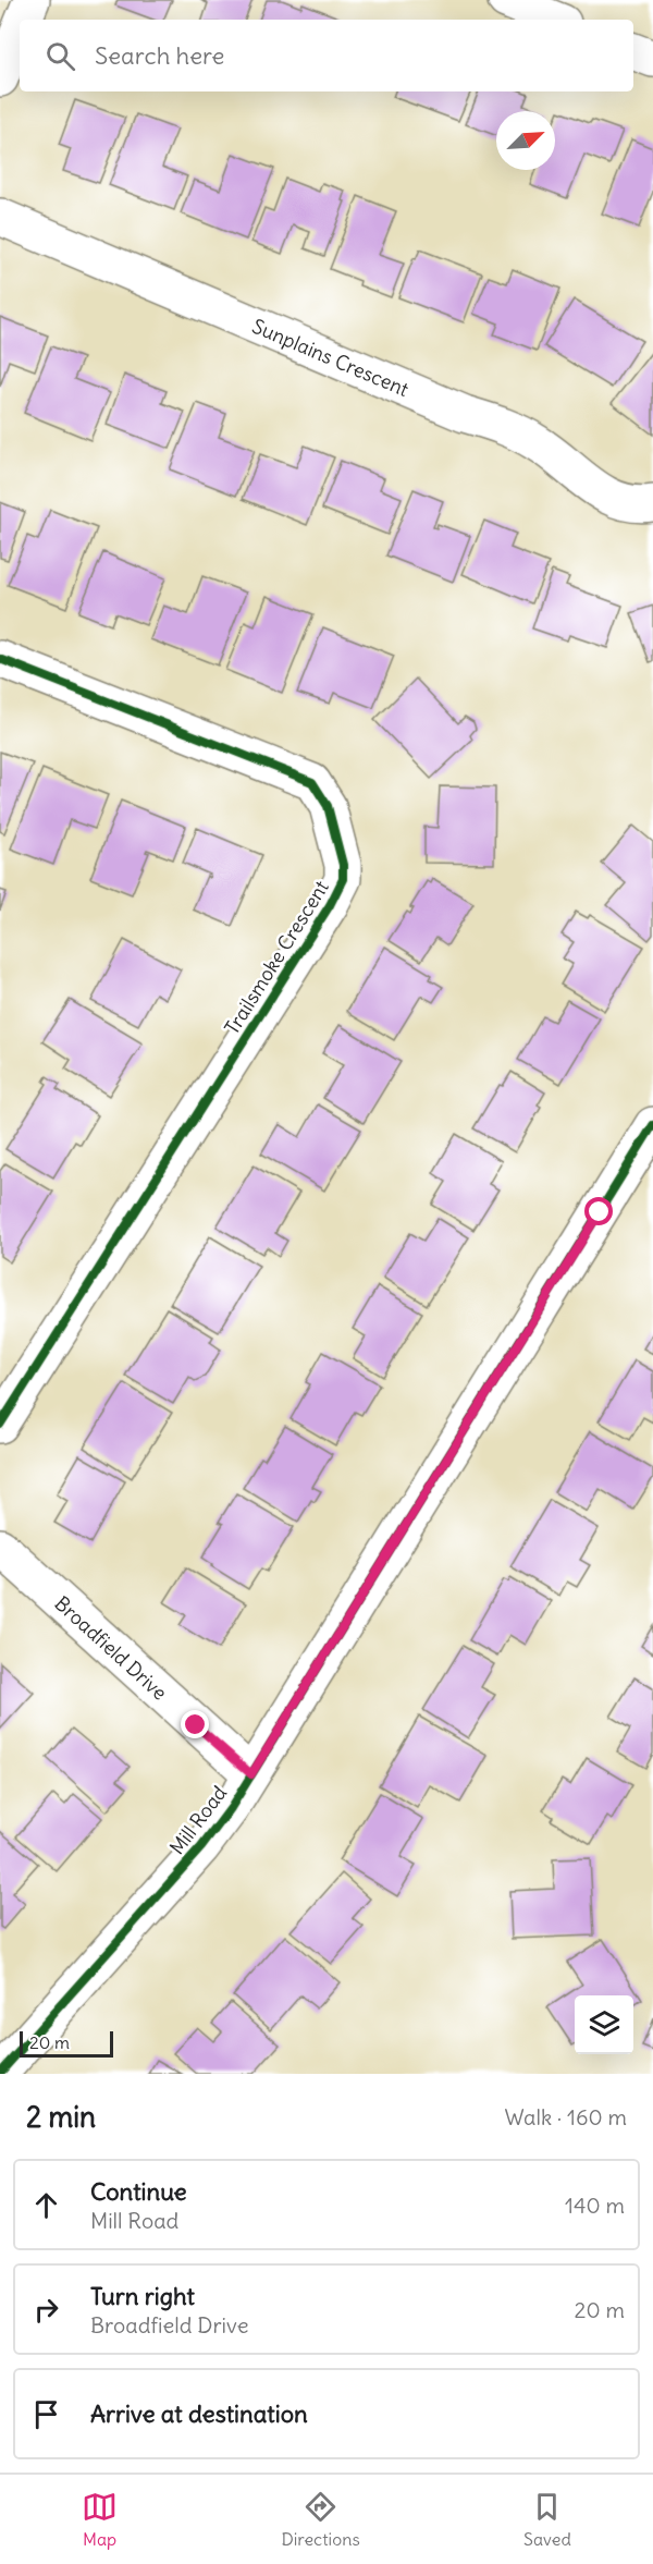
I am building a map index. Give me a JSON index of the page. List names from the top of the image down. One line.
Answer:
{"streets":{"street":["Sunplains Crescent","Trailsmoke Crescent","Broadfield Drive","Mill Road"]},"crossings":[["Broadfield Drive","Mill Road"]],"scale_bar":"20 m","north":"top right","page":{"search":"Search here","scale":"20 m","heading":["2 min","Walk · 160 m"],"list":[["Continue","Mill Road","140 m"],["Turn right","Broadfield Drive","20 m"],"Arrive at destination"],"nav":["Map","Directions","Saved"]}}
